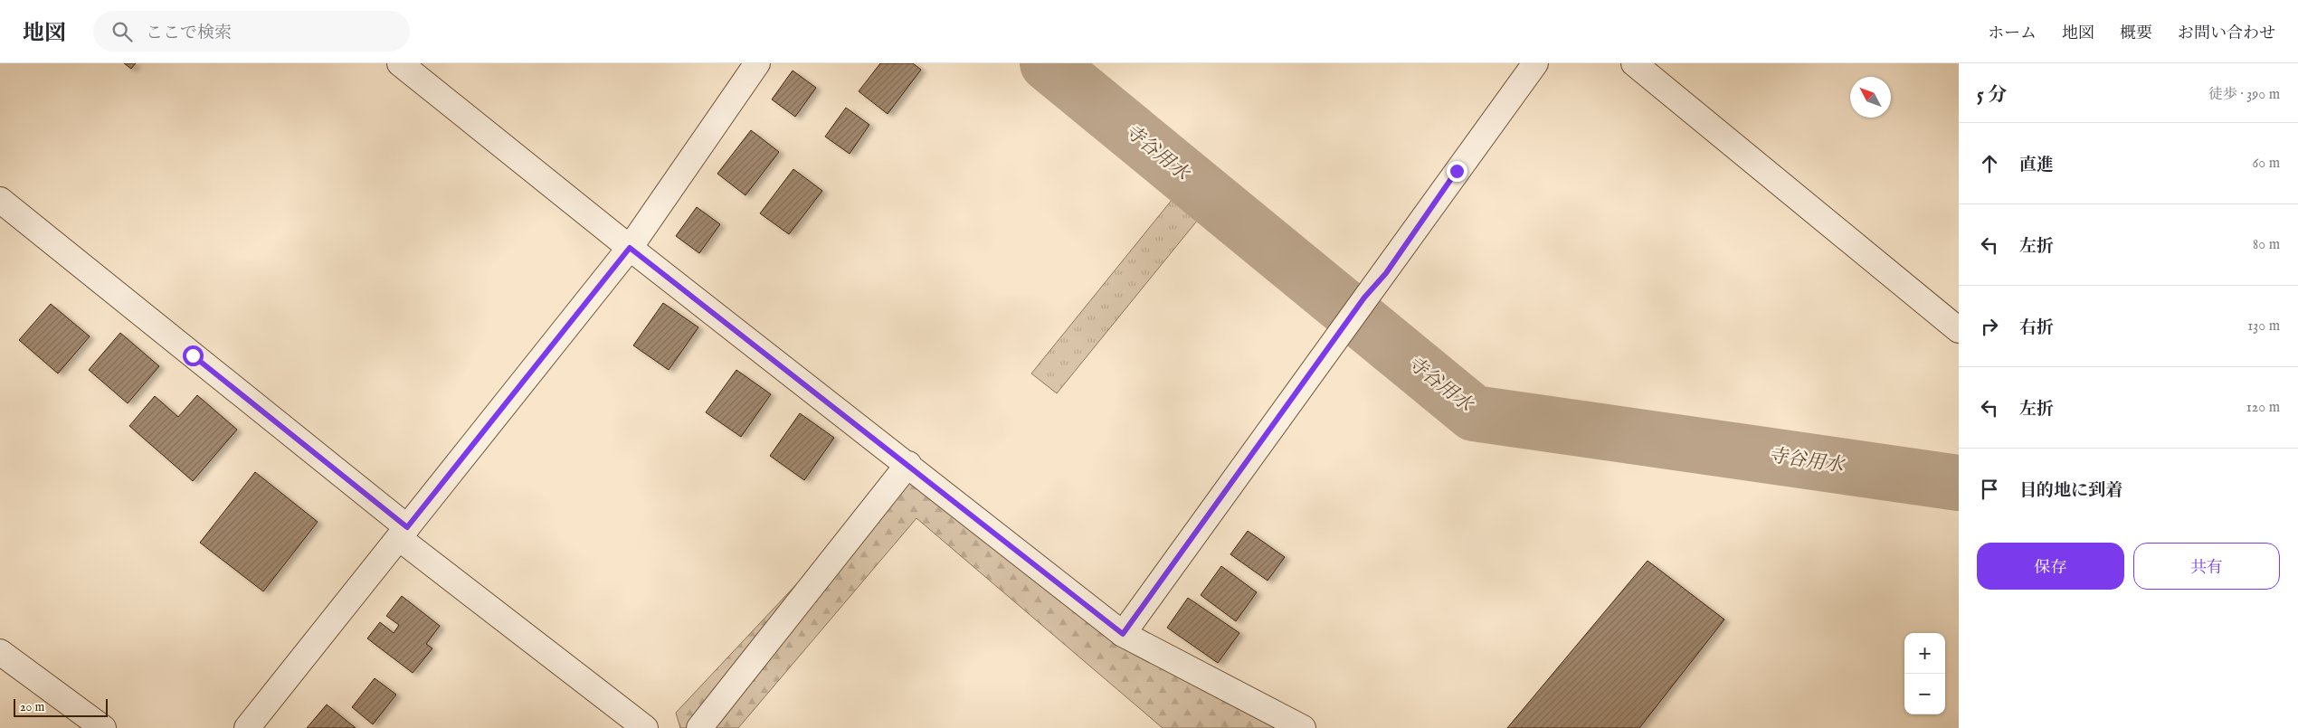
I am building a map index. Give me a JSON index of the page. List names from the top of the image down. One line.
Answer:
{"water":["寺谷用水"],"scale_bar":"20 m","north":"top left","page":{"header":"地図","search":"ここで検索","nav":["ホーム","地図","概要","お問い合わせ"],"heading":["5 分","徒歩 · 390 m"],"list":[["直進","60 m"],["左折","80 m"],["右折","130 m"],["左折","120 m"],"目的地に到着"],"buttons":["保存","共有"],"map_buttons":["+","−"],"scale":"20 m"}}
